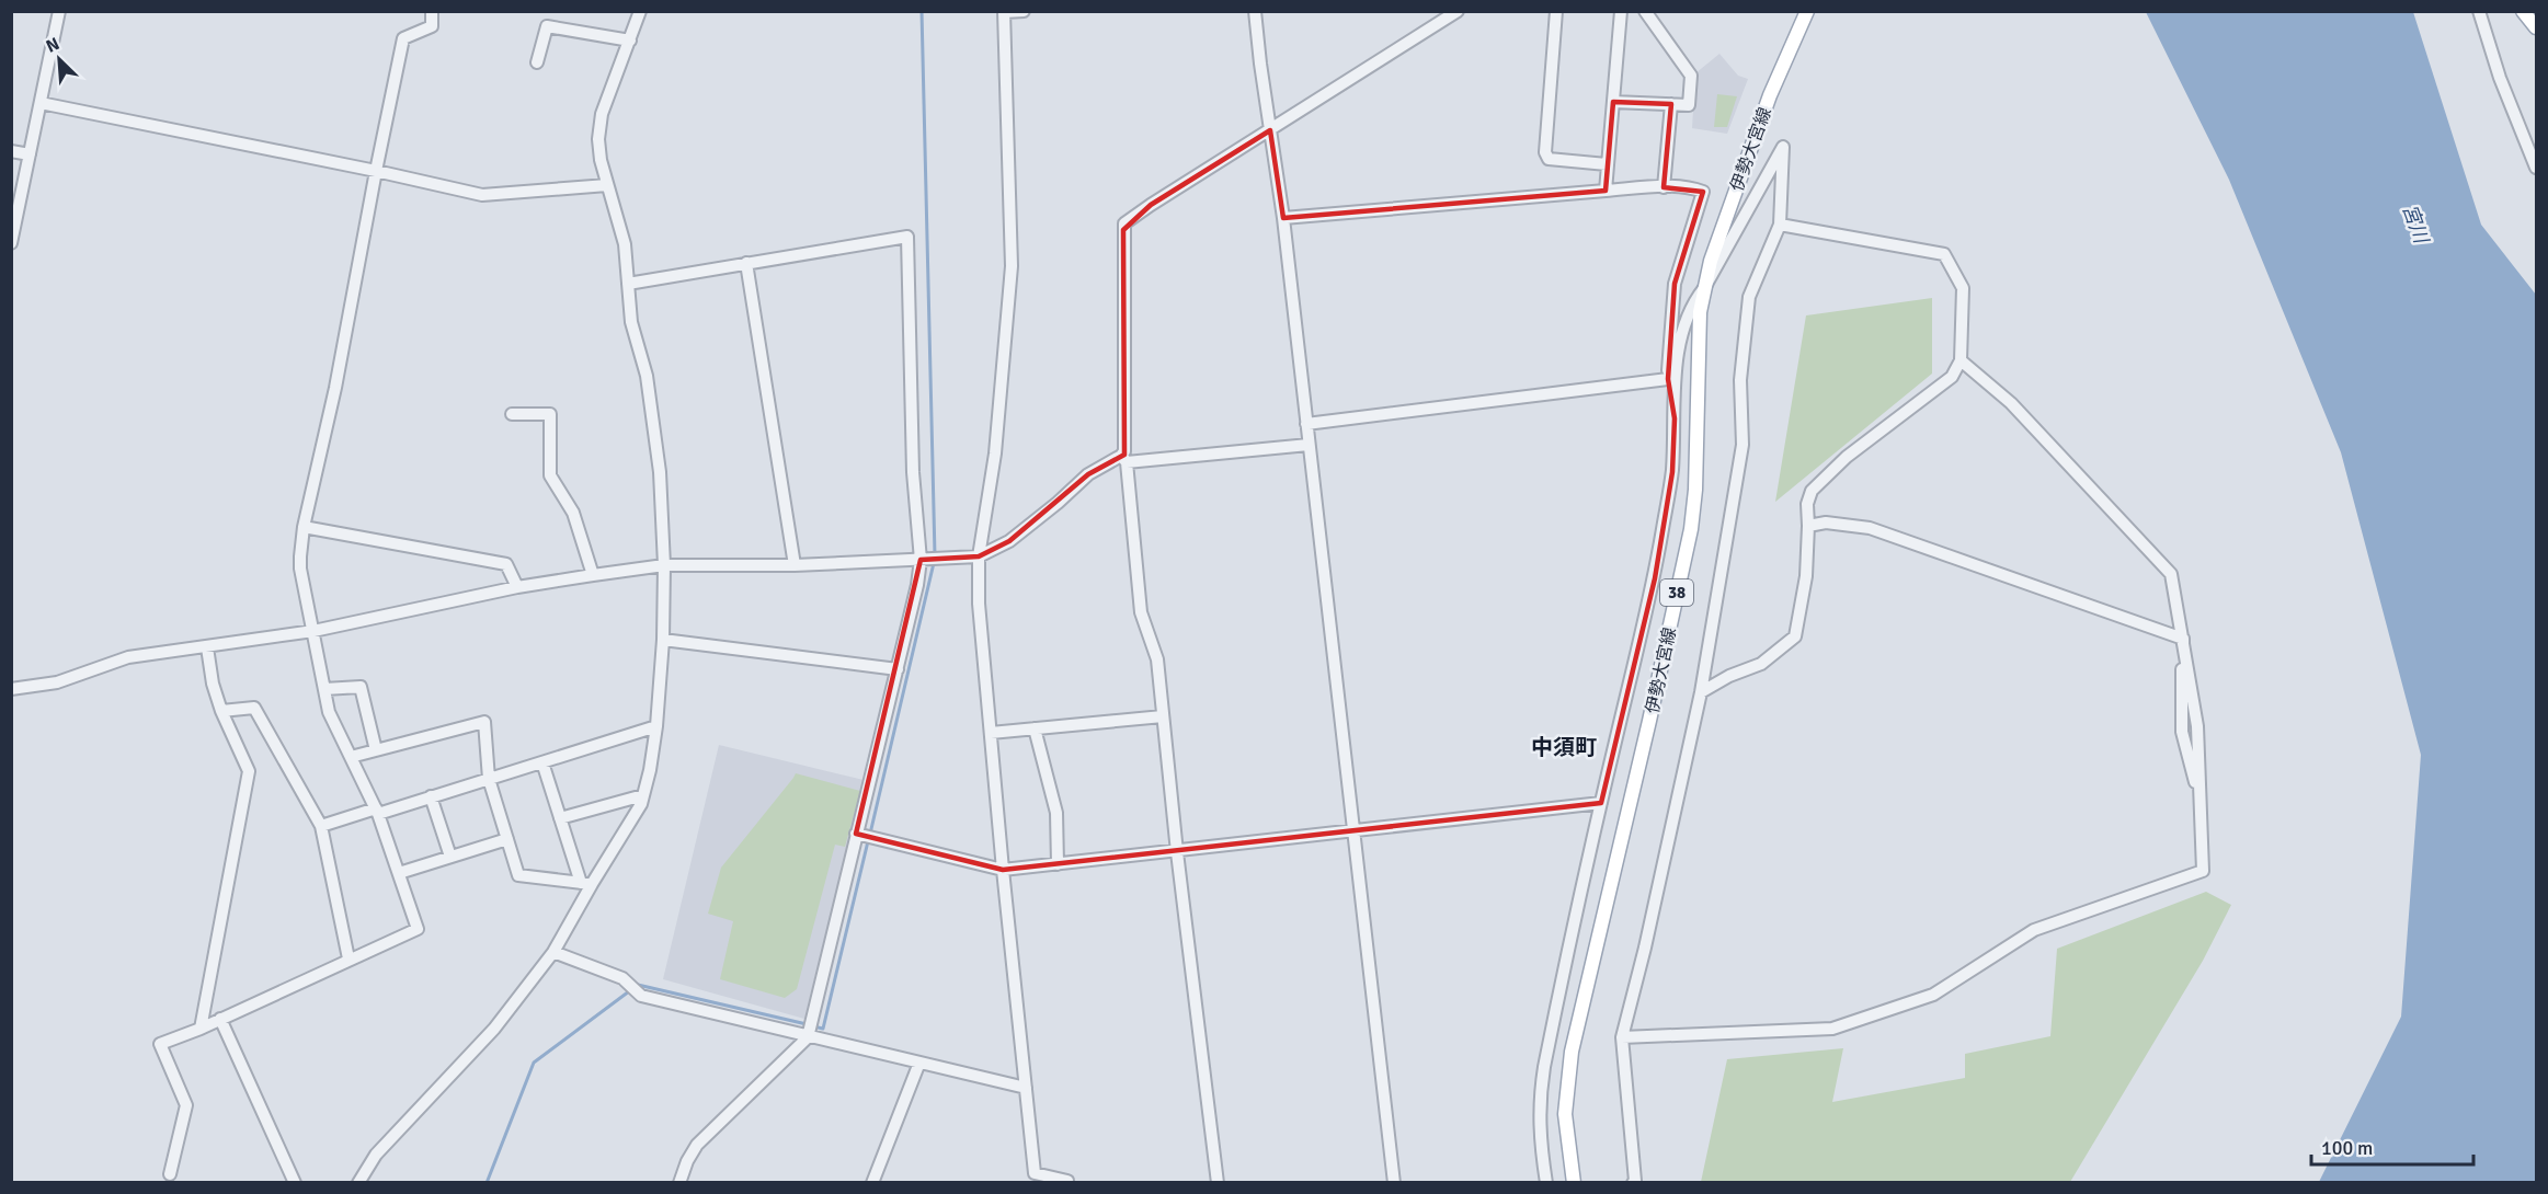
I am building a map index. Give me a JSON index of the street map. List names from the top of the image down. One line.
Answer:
{"streets":{"main road":["伊勢大宮線","38"]},"districts":["中須町"],"water":["宮川"],"scale_bar":"100 m","north":"top left"}
